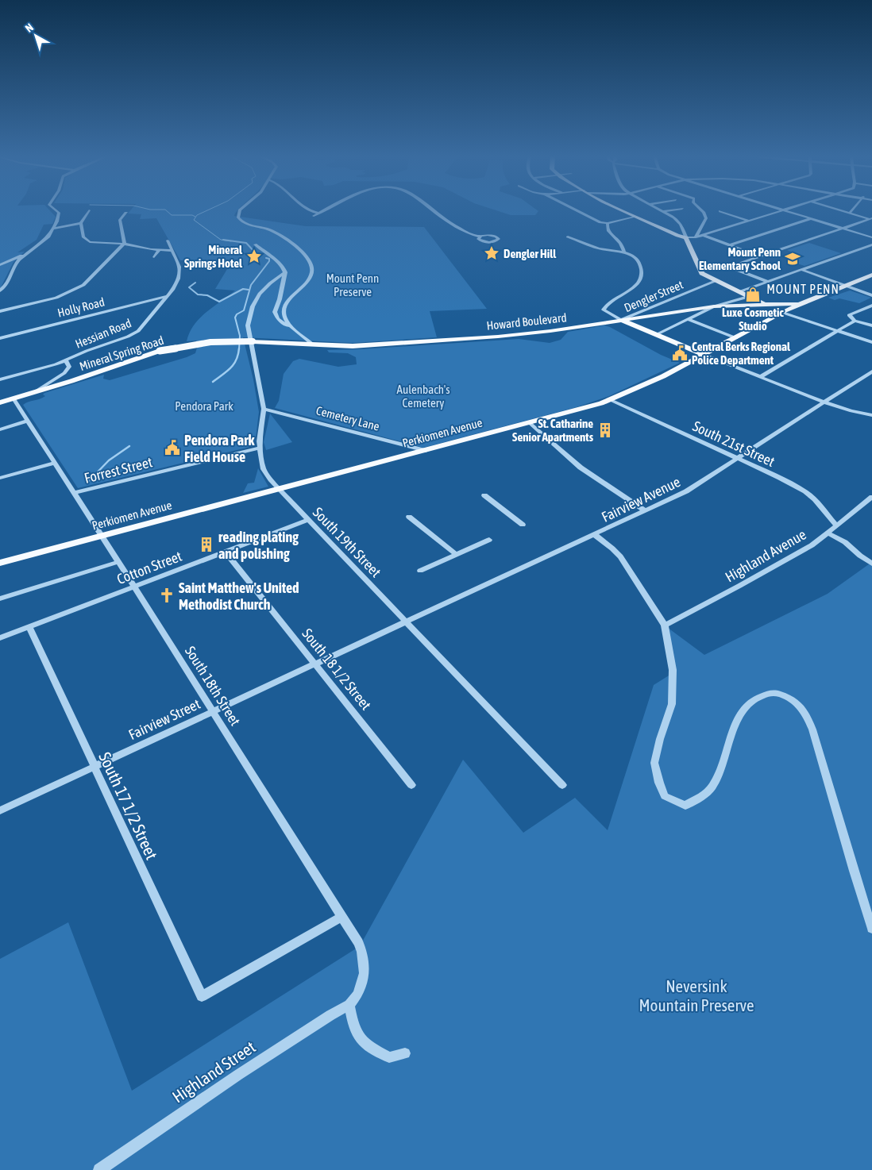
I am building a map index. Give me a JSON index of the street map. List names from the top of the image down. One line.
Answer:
{"streets":{"main road":["Howard Boulevard","Mineral Spring Road","Perkiomen Avenue"],"street":["Dengler Street","Holly Road","Hessian Road","Cemetery Lane","South 21st Street","Forrest Street","Fairview Avenue","South 19th Street","Highland Avenue","Cotton Street","South 18 1/2 Street","South 18th Street","Fairview Street","South 17 1/2 Street","Highland Street"]},"crossings":[["Dengler Street","Howard Boulevard"],["Holly Road","Hessian Road"],["Howard Boulevard","Mineral Spring Road"],["Howard Boulevard","Perkiomen Avenue"],["Hessian Road","Mineral Spring Road"],["Mineral Spring Road","South 18th Street"],["Cemetery Lane","Perkiomen Avenue"],["Cemetery Lane","South 19th Street"],["Perkiomen Avenue","South 21st Street"],["Perkiomen Avenue","South 19th Street"],["Perkiomen Avenue","South 18th Street"],["South 21st Street","Fairview Avenue"],["South 21st Street","Highland Avenue"],["Forrest Street","South 19th Street"],["Forrest Street","South 18th Street"],["Fairview Avenue","South 19th Street"],["Fairview Avenue","Fairview Street"],["South 19th Street","Cotton Street"],["South 19th Street","Fairview Street"],["Cotton Street","South 18 1/2 Street"],["Cotton Street","South 18th Street"],["Cotton Street","South 17 1/2 Street"],["South 18 1/2 Street","Fairview Street"],["South 18th Street","Fairview Street"],["South 18th Street","South 17 1/2 Street"],["South 18th Street","Highland Street"],["Fairview Street","South 17 1/2 Street"]],"districts":["MOUNT PENN"],"parks":["Mount Penn Preserve","Aulenbach's Cemetery","Pendora Park","Neversink Mountain Preserve"],"places":{"place":["Dengler Hill","Mineral Springs Hotel"],"school or university":["Mount Penn Elementary School"],"shop":["Luxe Cosmetic Studio"],"public building":["Central Berks Regional Police Department","Pendora Park Field House"],"building":["St. Catharine Senior Apartments","reading plating and polishing"],"church":["Saint Matthew's United Methodist Church"]},"north":"top left"}
